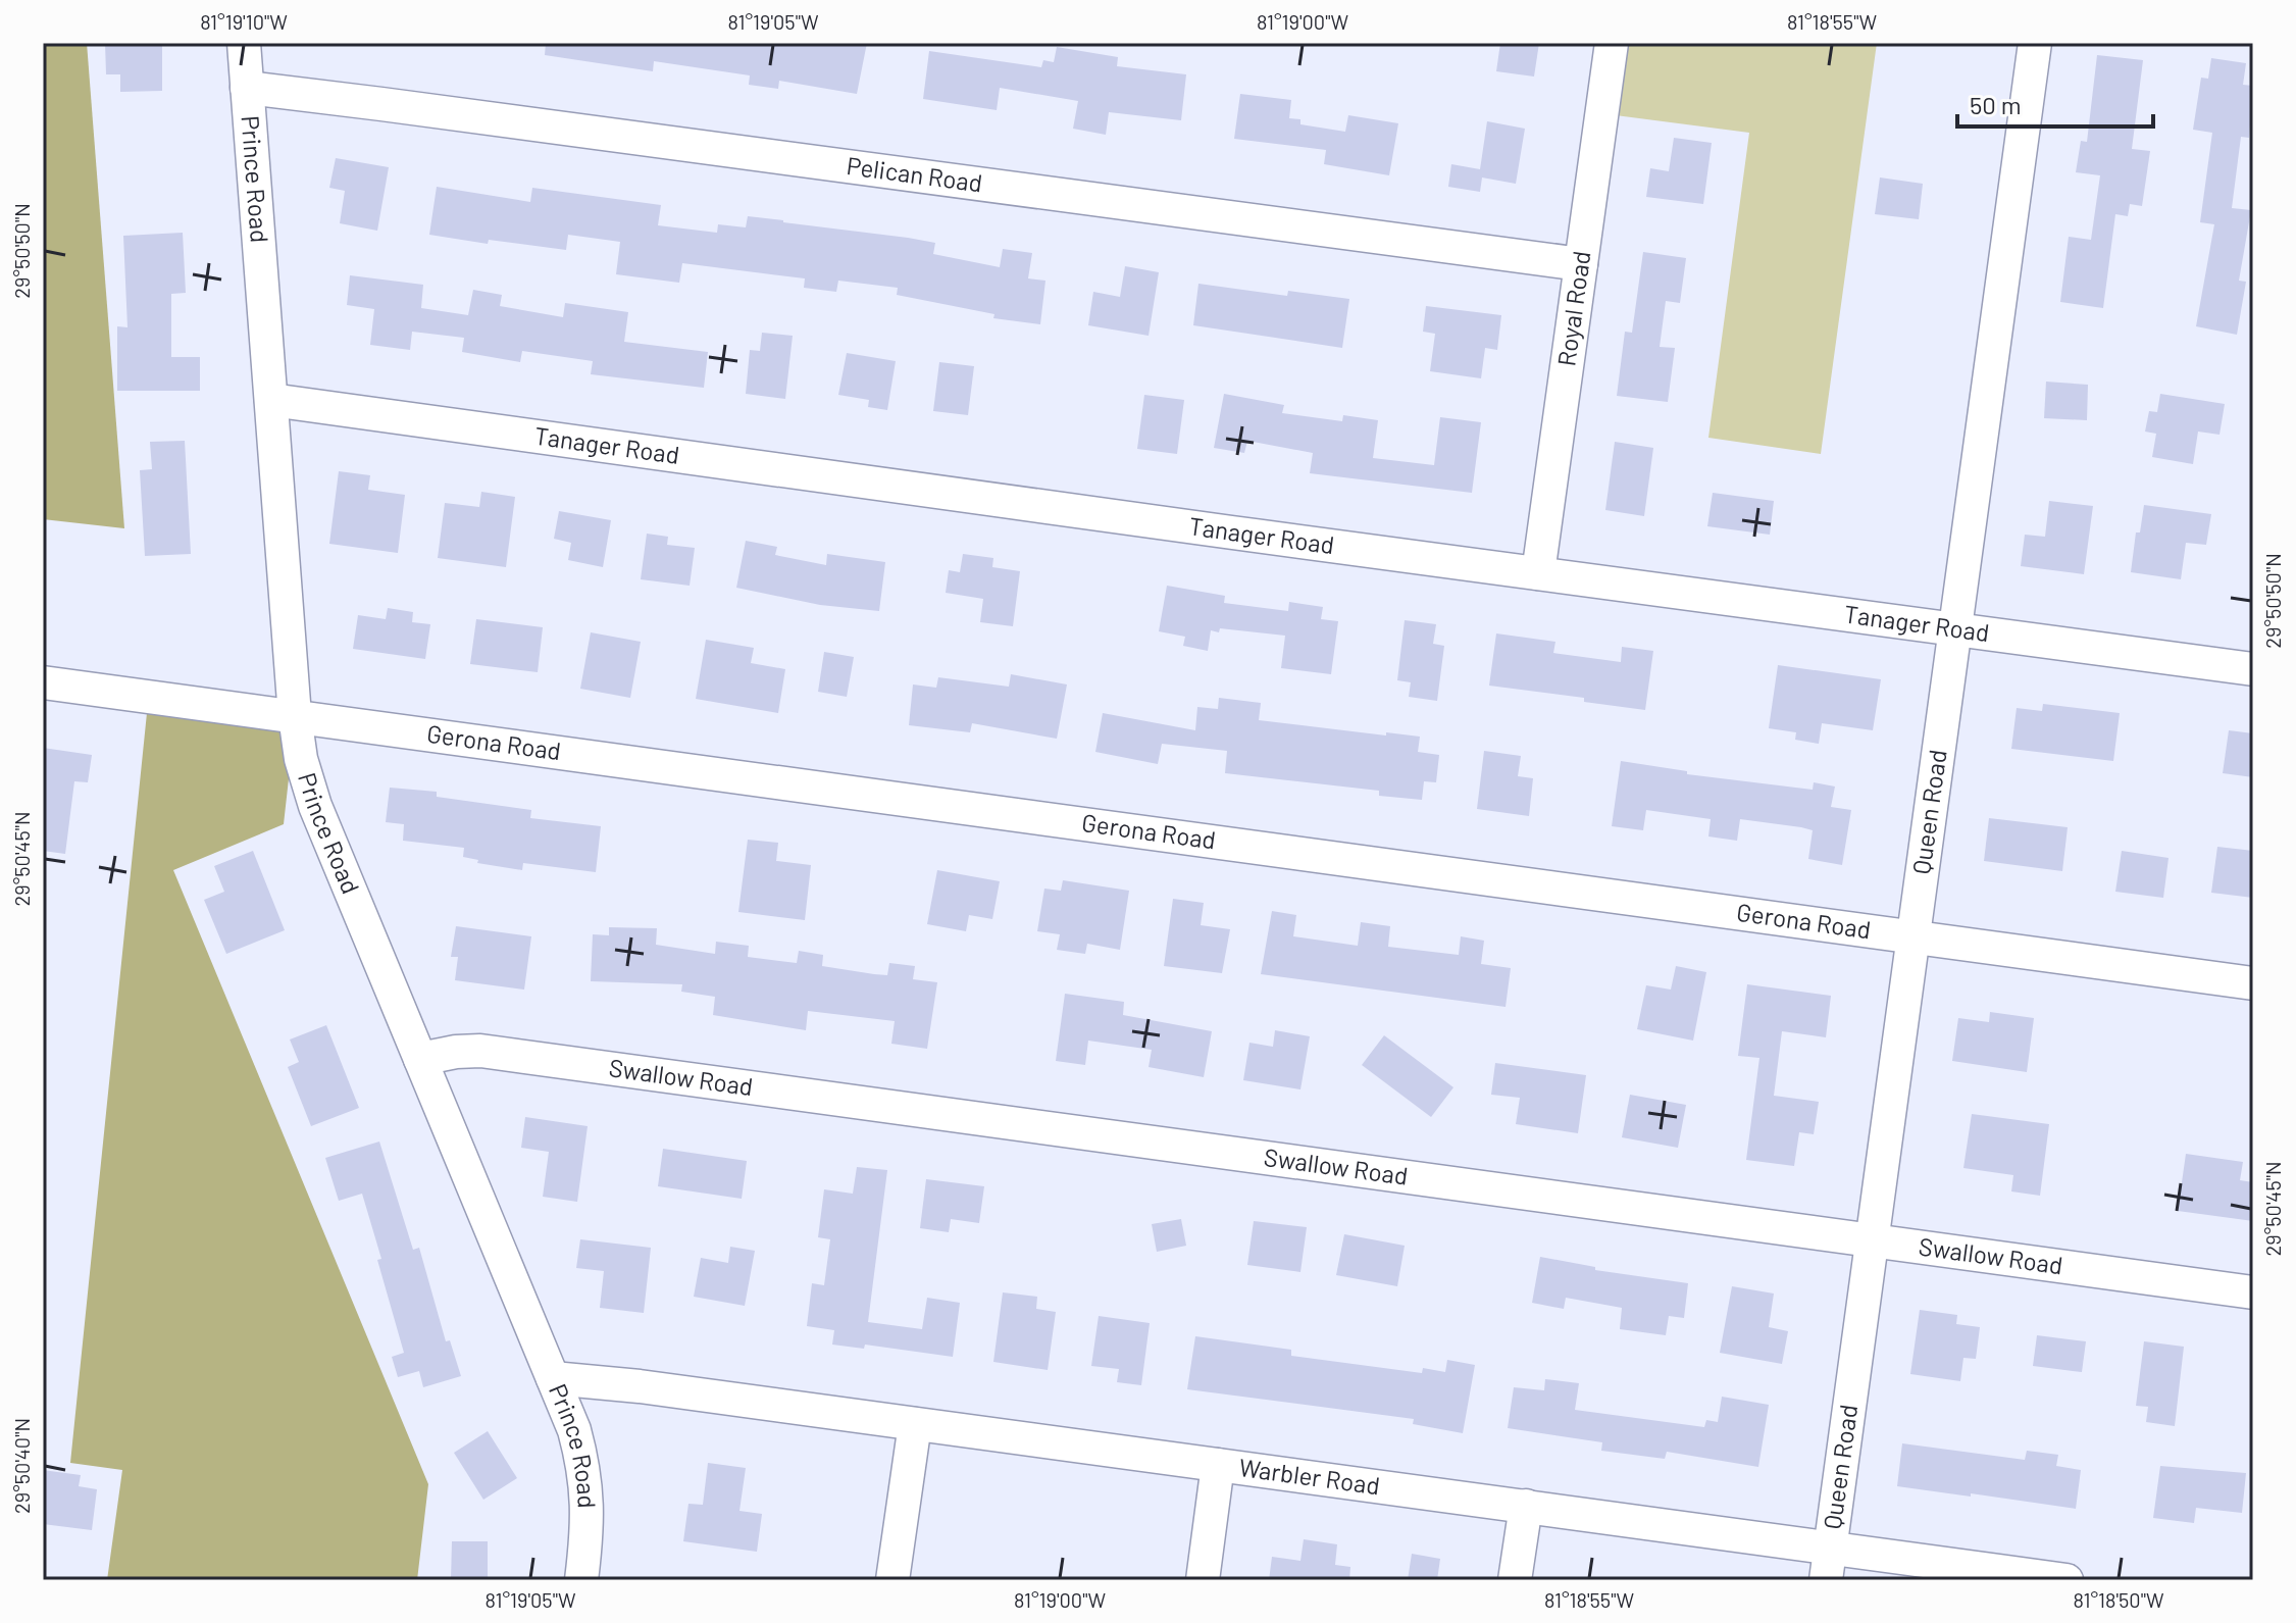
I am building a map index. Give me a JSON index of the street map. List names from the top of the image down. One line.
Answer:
{"streets":{"street":["Pelican Road","Prince Road","Royal Road","Tanager Road","Gerona Road","Queen Road","Swallow Road","Warbler Road"]},"crossings":[["Pelican Road","Prince Road"],["Pelican Road","Royal Road"],["Prince Road","Tanager Road"],["Prince Road","Gerona Road"],["Prince Road","Swallow Road"],["Prince Road","Warbler Road"],["Royal Road","Tanager Road"],["Tanager Road","Queen Road"],["Gerona Road","Queen Road"],["Queen Road","Swallow Road"],["Queen Road","Warbler Road"]],"scale_bar":"50 m","coordinates":["81°19'10\"W","81°19'05\"W","81°19'00\"W","81°18'55\"W","29°50'50\"N","29°50'45\"N","29°50'40\"N","81°18'50\"W"]}
